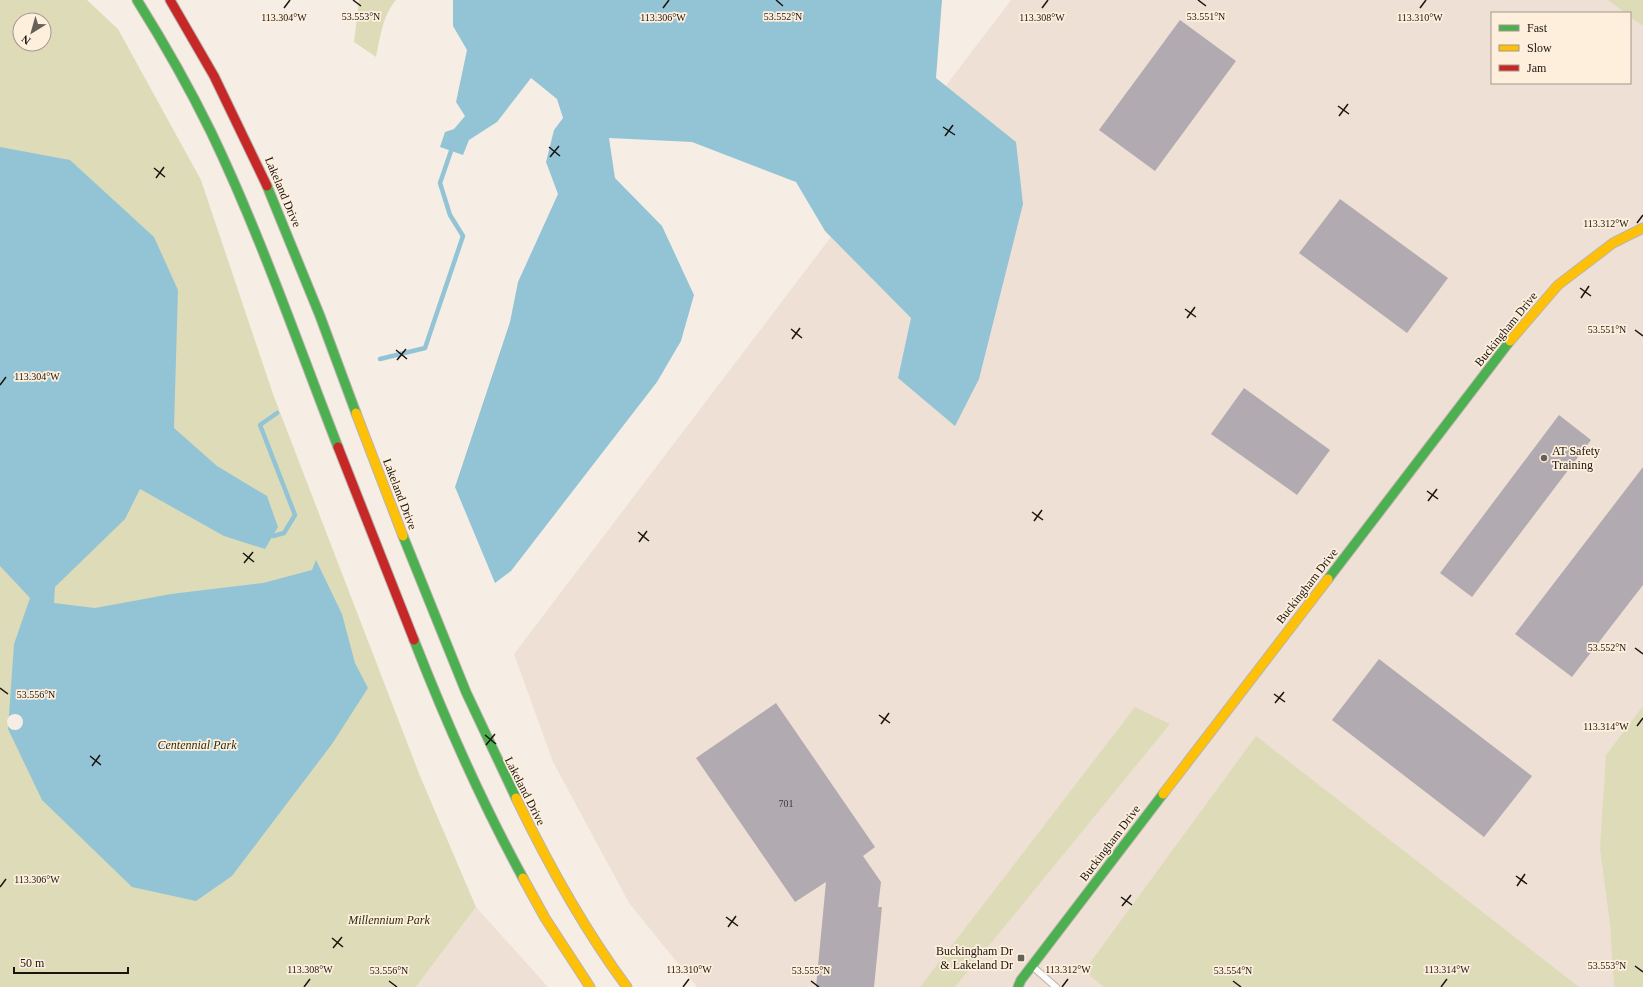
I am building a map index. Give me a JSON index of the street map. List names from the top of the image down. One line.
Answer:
{"streets":{"main road":["Lakeland Drive","Buckingham Drive"]},"parks":["Centennial Park","Millennium Park"],"places":{"other":["AT Safety Training"],"transit":["Buckingham Dr & Lakeland Dr"]},"house_numbers":["701"],"legend":["Fast","Slow","Jam"],"scale_bar":"50 m","north":"bottom left","coordinates":["53.553°N","53.552°N","53.551°N","113.304°W","113.306°W","113.308°W","113.310°W","113.312°W","53.556°N","113.314°W","53.555°N","53.554°N"]}
